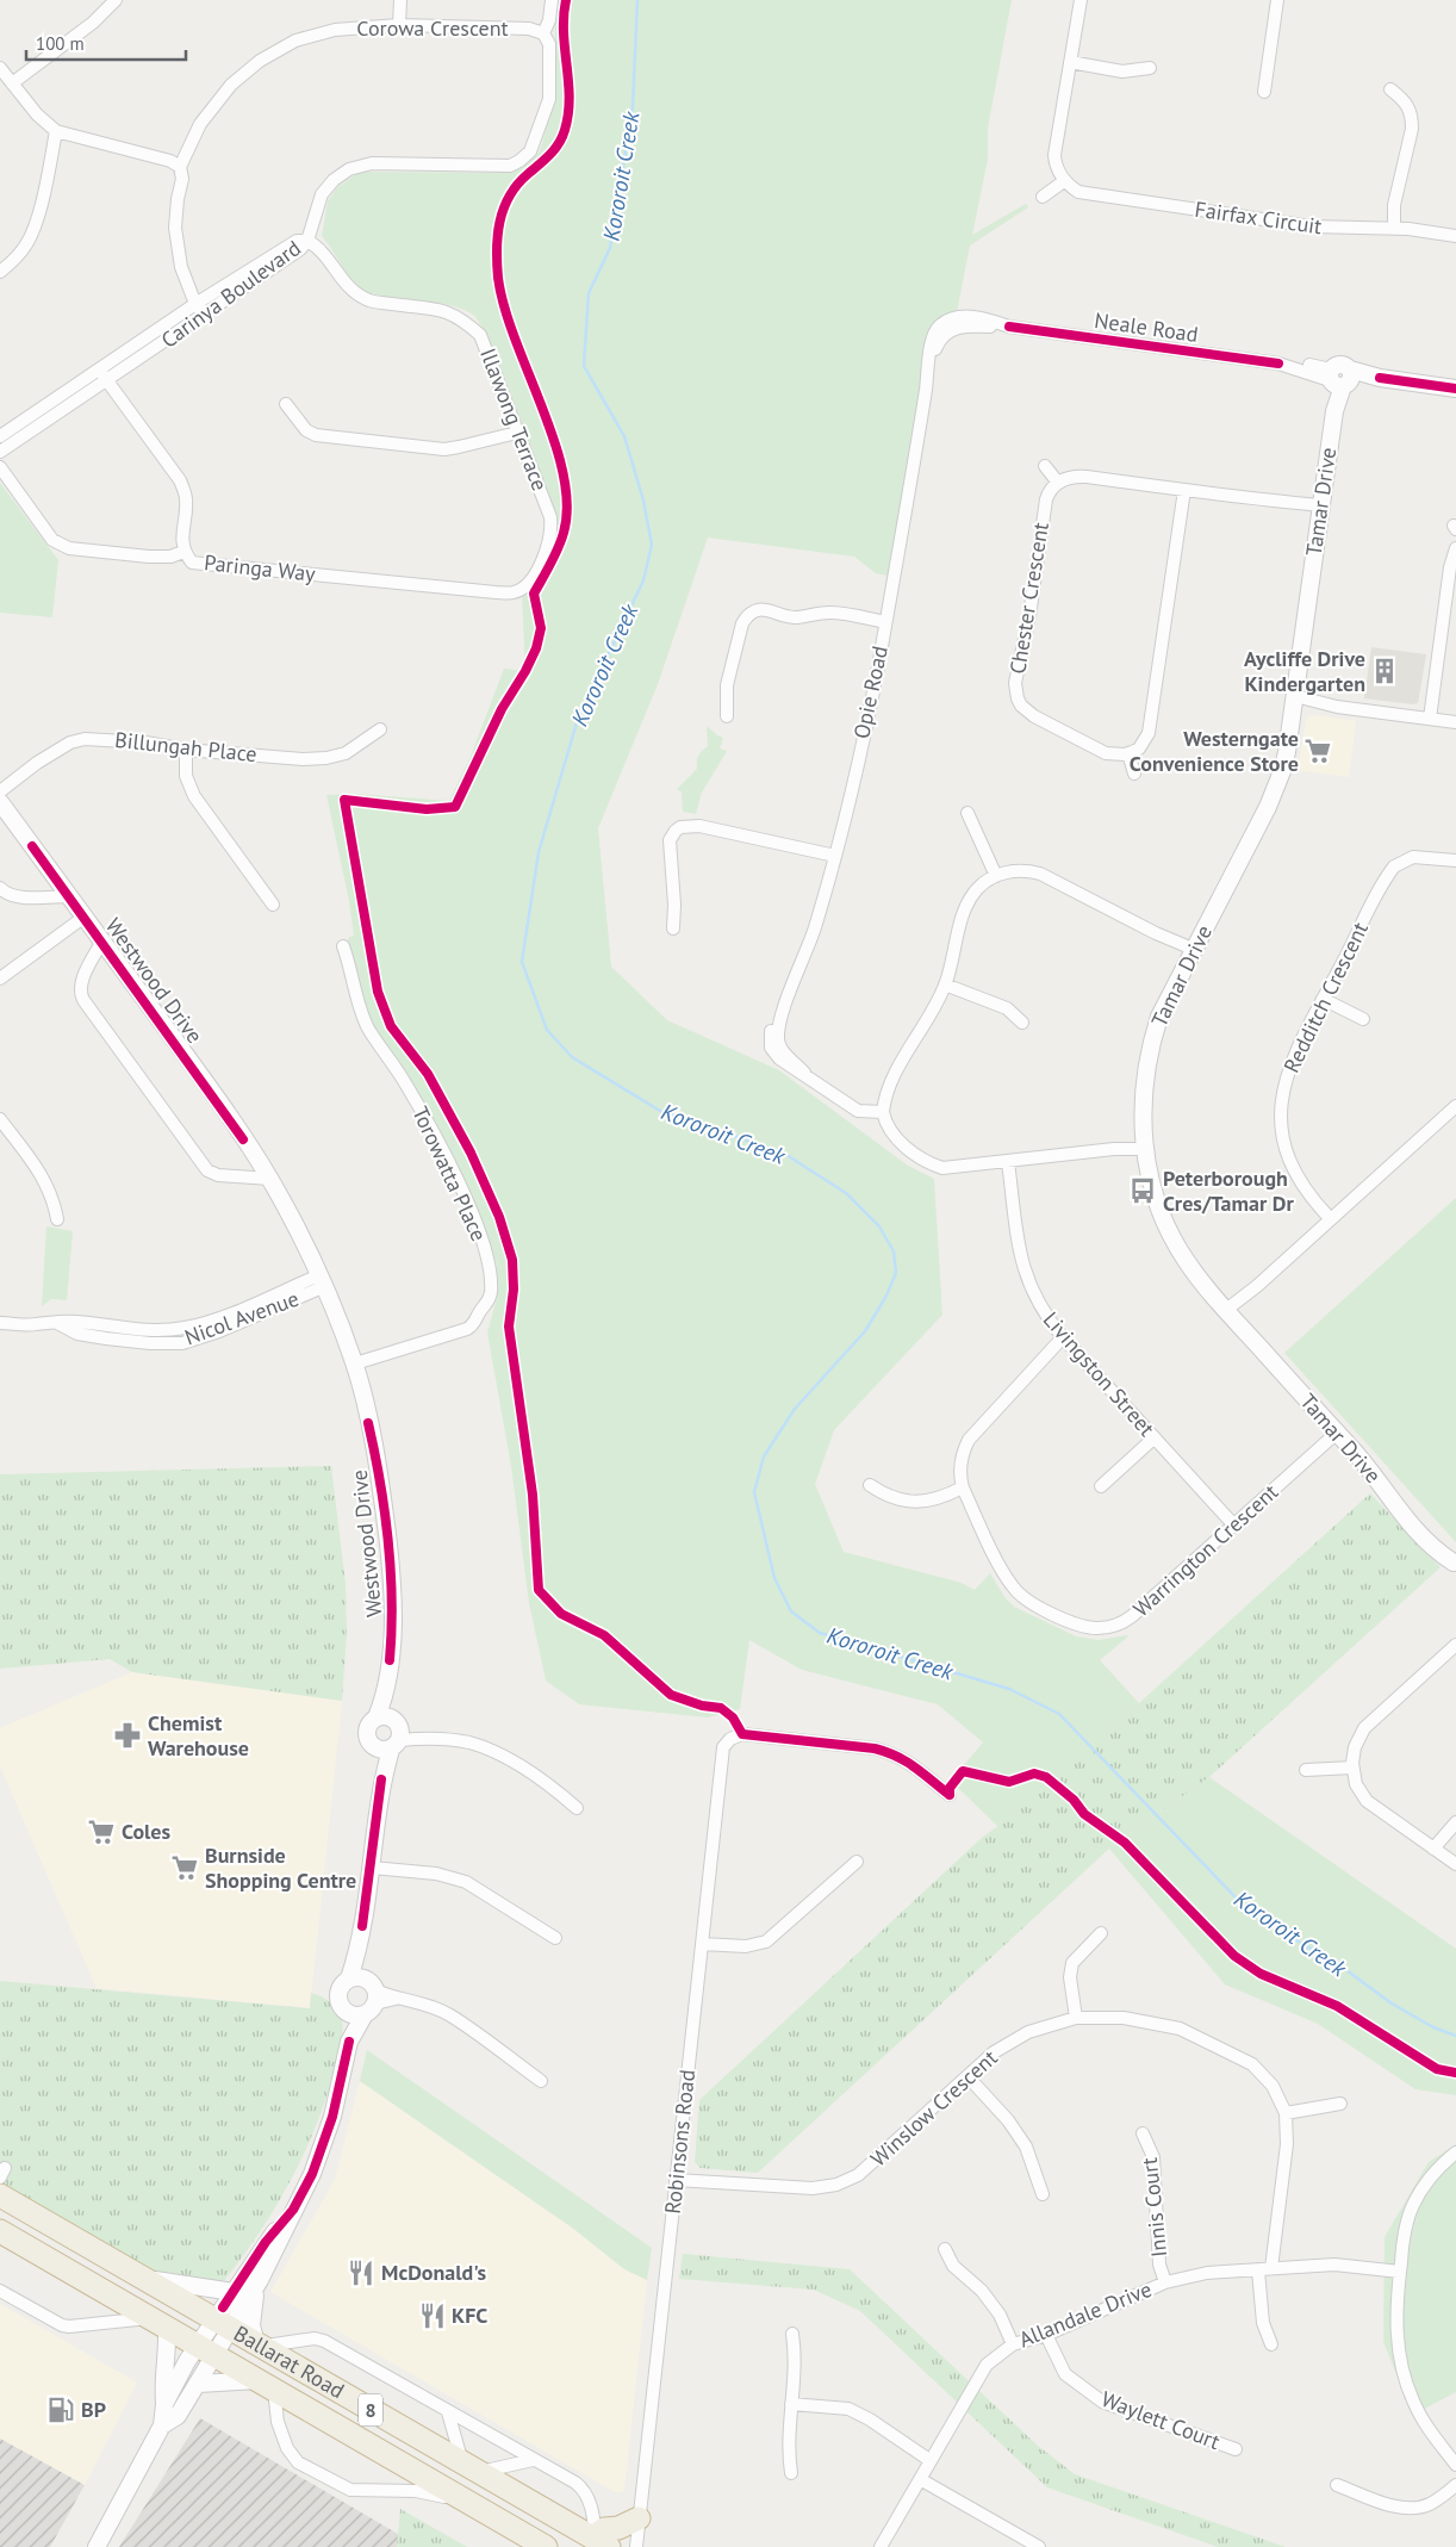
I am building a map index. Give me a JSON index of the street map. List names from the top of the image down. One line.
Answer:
{"streets":{"highway":["Ballarat Road","8"],"street":["Corowa Crescent","Fairfax Circuit","Carinya Boulevard","Neale Road","Illawong Terrace","Tamar Drive","Paringa Way","Chester Crescent","Opie Road","Billungah Place","Westwood Drive","Redditch Crescent","Torowatta Place","Nicol Avenue","Livingston Street","Warrington Crescent","Winslow Crescent","Robinsons Road","Innis Court","Allandale Drive","Waylett Court"]},"crossings":[["Corowa Crescent","Carinya Boulevard"],["Carinya Boulevard","Illawong Terrace"],["Carinya Boulevard","Paringa Way"],["Neale Road","Tamar Drive"],["Neale Road","Opie Road"],["Illawong Terrace","Paringa Way"],["Tamar Drive","Warrington Crescent"],["Westwood Drive","Torowatta Place"],["Westwood Drive","Nicol Avenue"],["Livingston Street","Warrington Crescent"],["Winslow Crescent","Robinsons Road"],["Winslow Crescent","Allandale Drive"],["Innis Court","Allandale Drive"],["Allandale Drive","Waylett Court"]],"water":["Kororoit Creek"],"places":{"building":["Aycliffe Drive Kindergarten"],"supermarket":["Westerngate Convenience Store","Coles","Burnside Shopping Centre"],"bus stop":["Peterborough Cres/Tamar Dr"],"pharmacy":["Chemist Warehouse"],"restaurant":["McDonald's","KFC"],"fuel station":["BP"]},"scale_bar":"100 m"}
